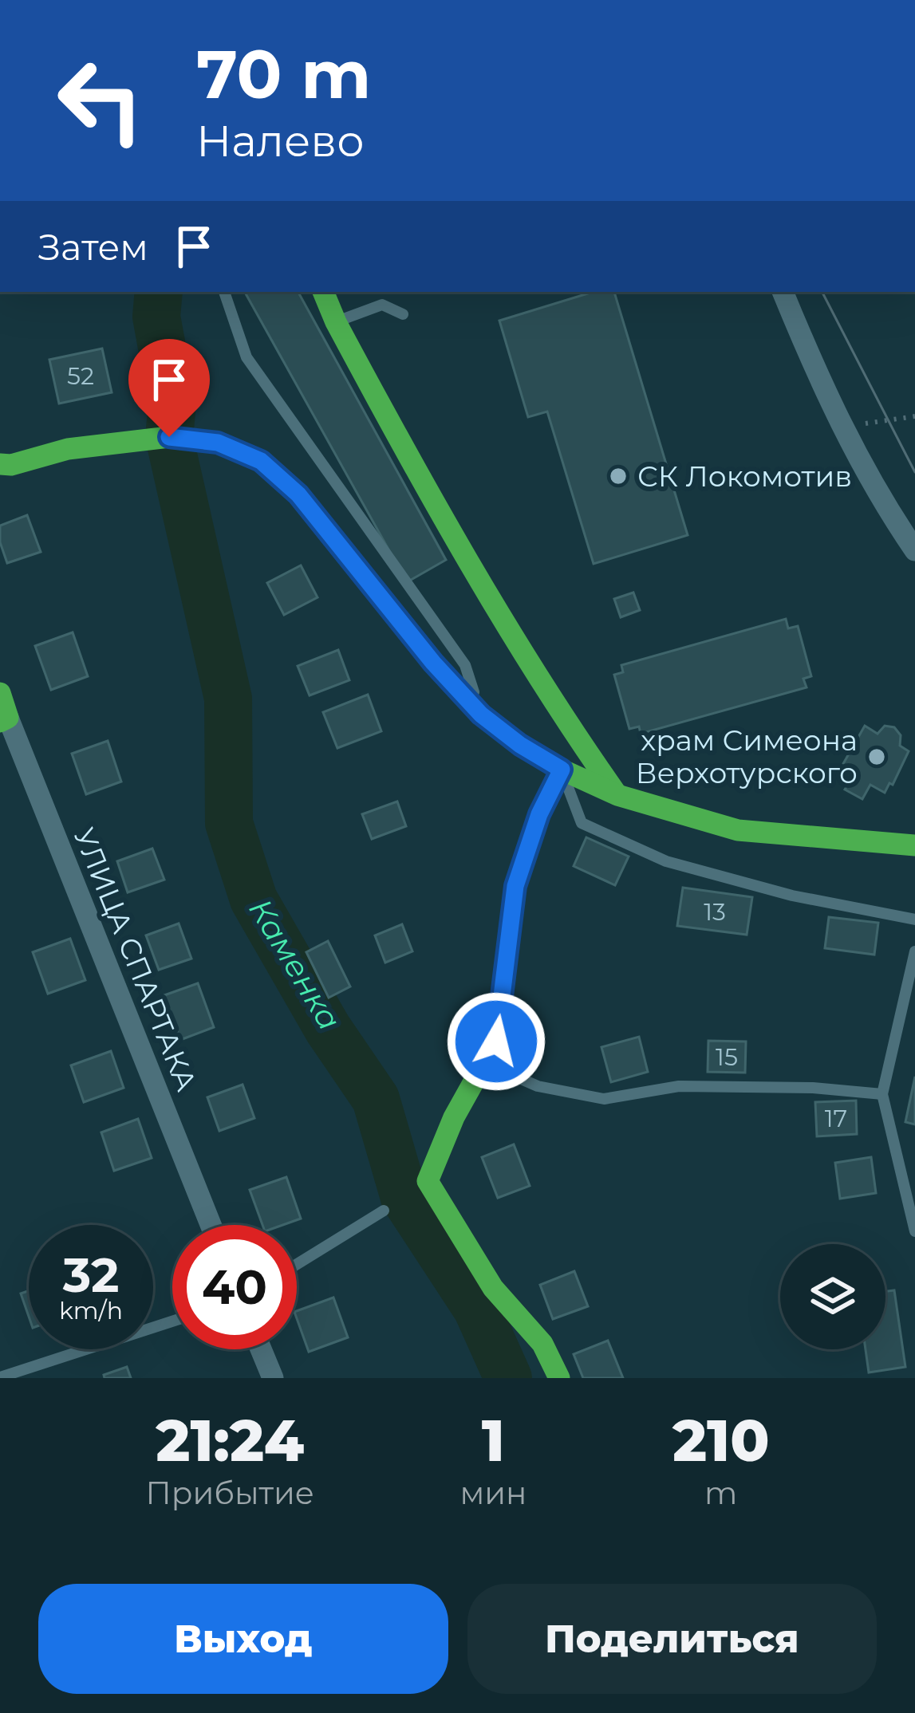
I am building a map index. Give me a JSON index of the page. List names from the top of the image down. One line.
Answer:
{"streets":{"street":["УЛИЦА СПАРТАКА"]},"water":["Каменка"],"places":["СК Локомотив","храм Симеона Верхотурского"],"house_numbers":["52","13","15","17"],"page":{"turn":["70 m","Налево"],"then":"Затем","speed":"32 km/h","limit":"40","eta":["21:24","Прибытие","1","мин","210","m"],"buttons":["Выход","Поделиться"]}}
